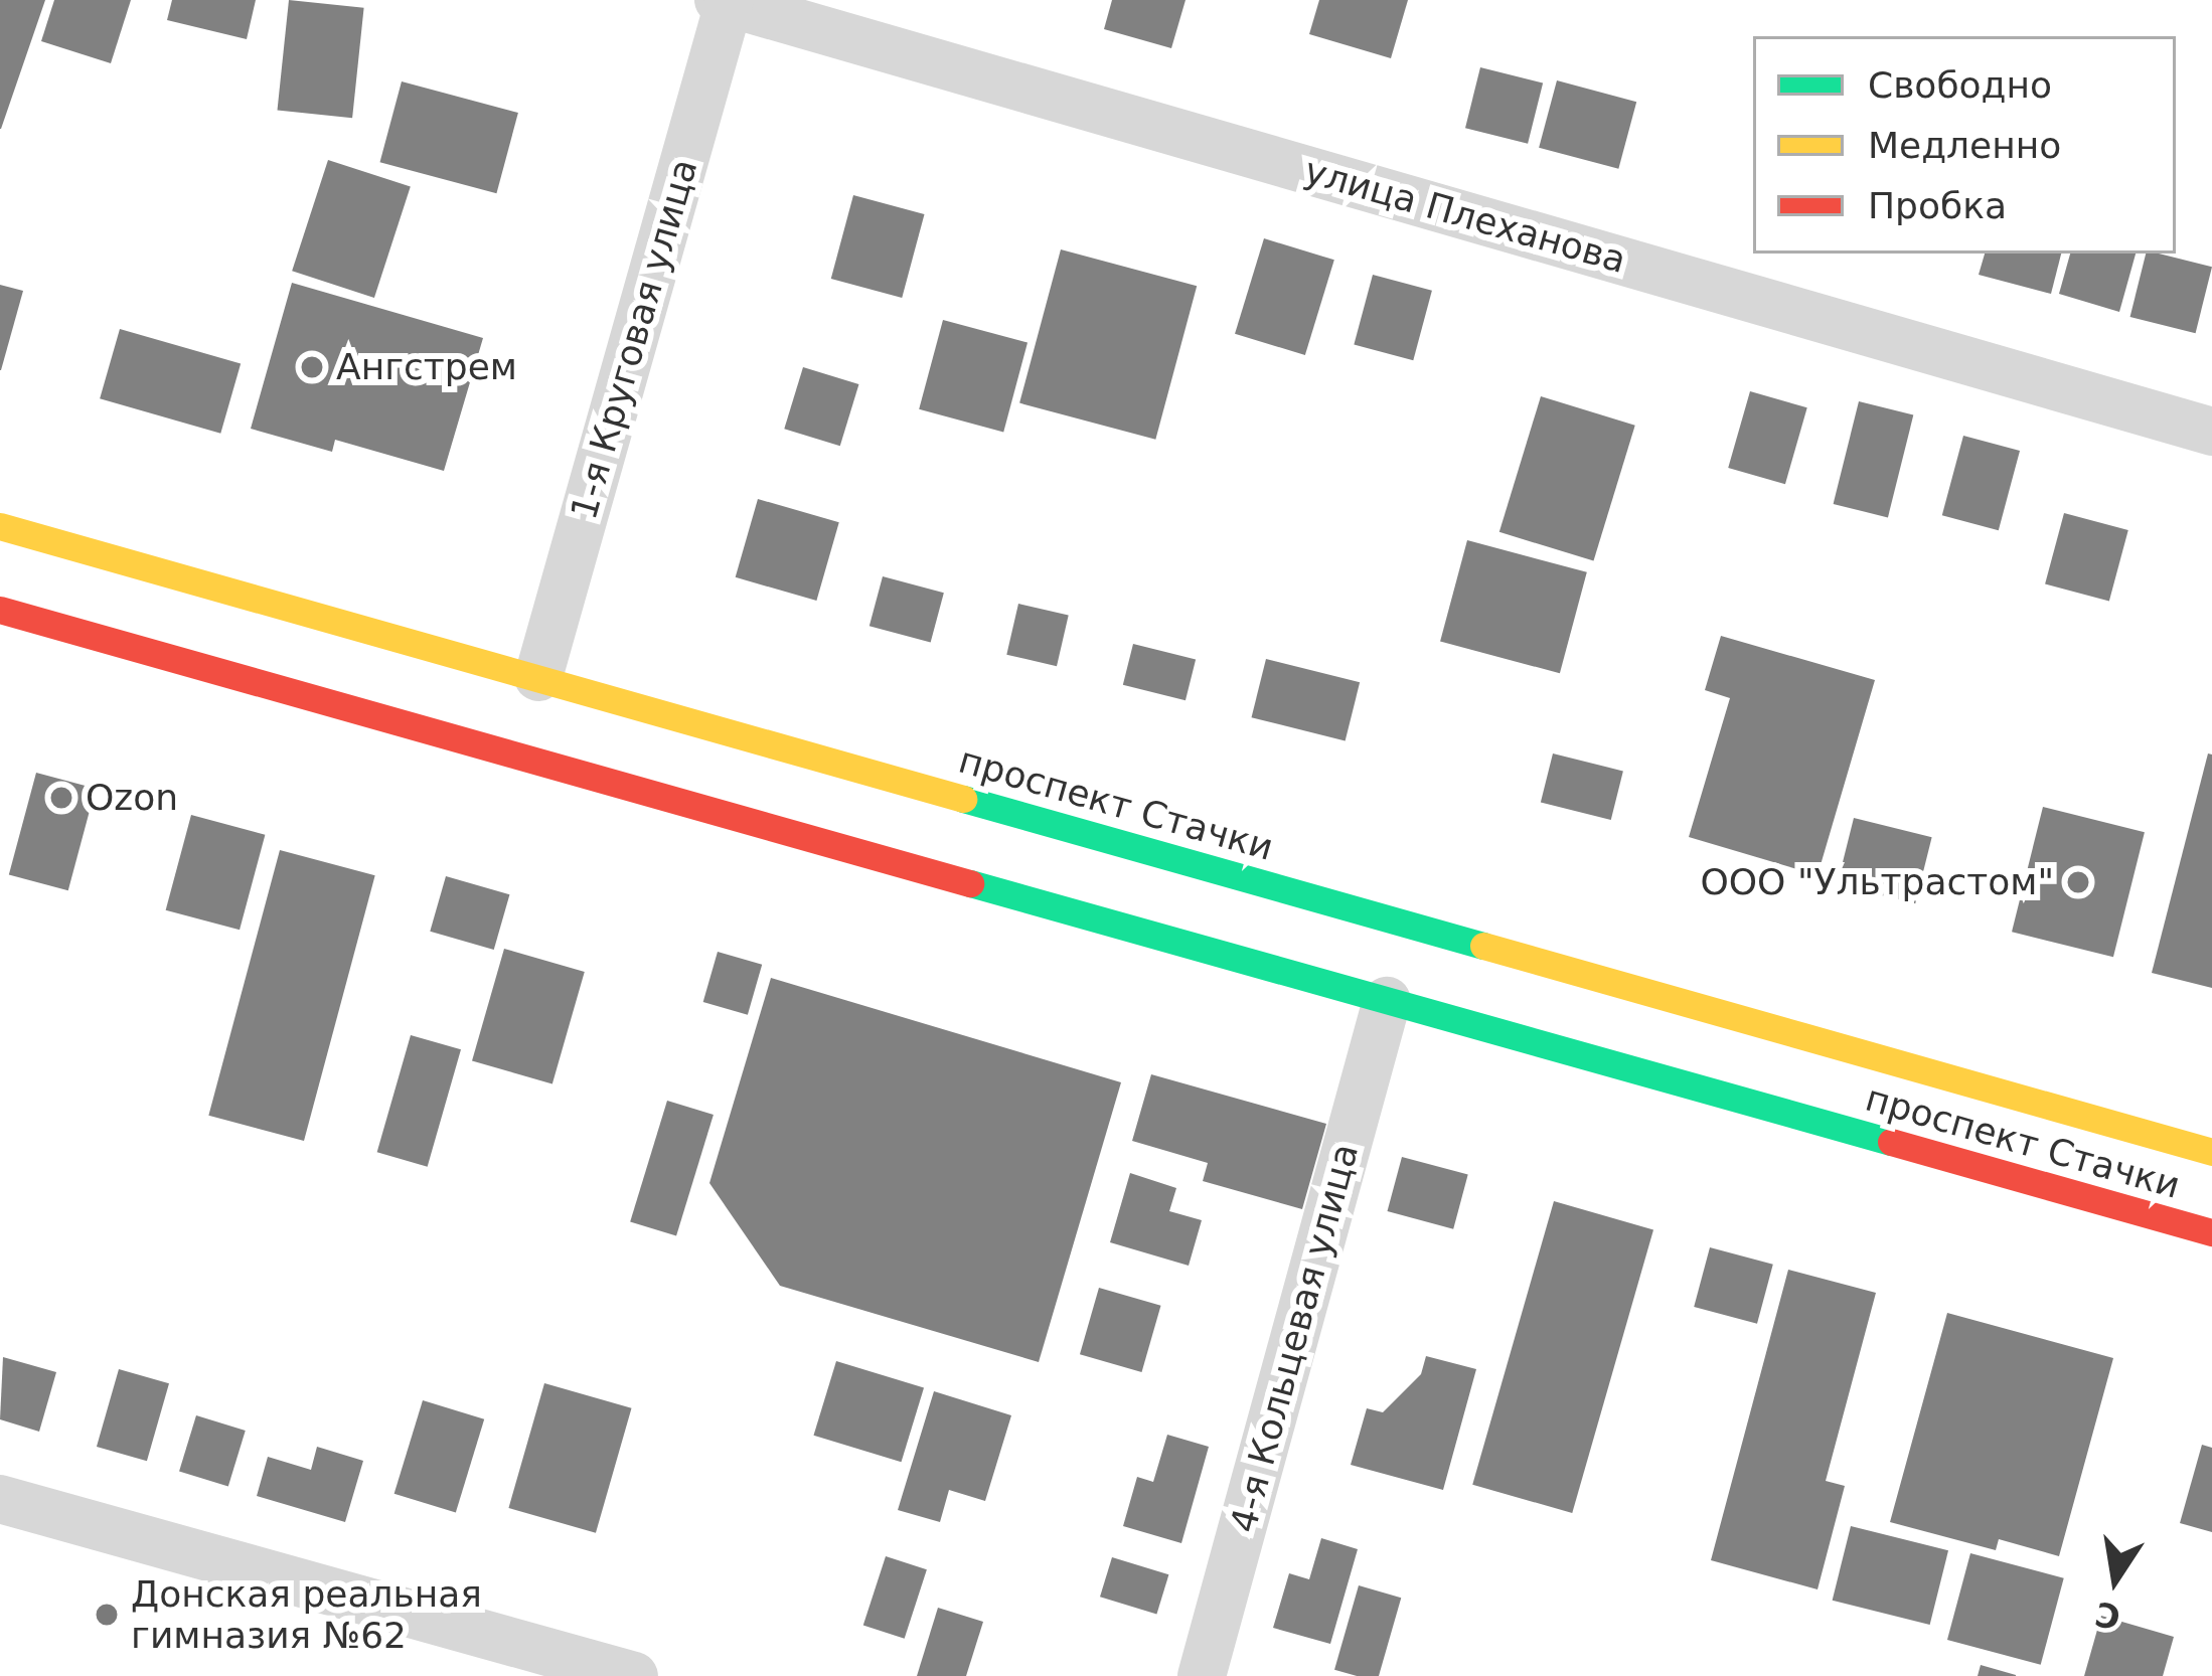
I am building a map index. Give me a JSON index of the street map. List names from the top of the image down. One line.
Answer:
{"streets":{"main road":["проспект Стачки"],"street":["улица Плеханова","1-я Круговая улица","4-я Кольцевая улица"]},"crossings":[["улица Плеханова","1-я Круговая улица"],["1-я Круговая улица","проспект Стачки"],["проспект Стачки","4-я Кольцевая улица"]],"places":["Ангстрем","Ozon","ООО \"Ультрастом\"","Донская реальная гимназия №62"],"legend":["Свободно","Медленно","Пробка"],"north":"bottom"}
